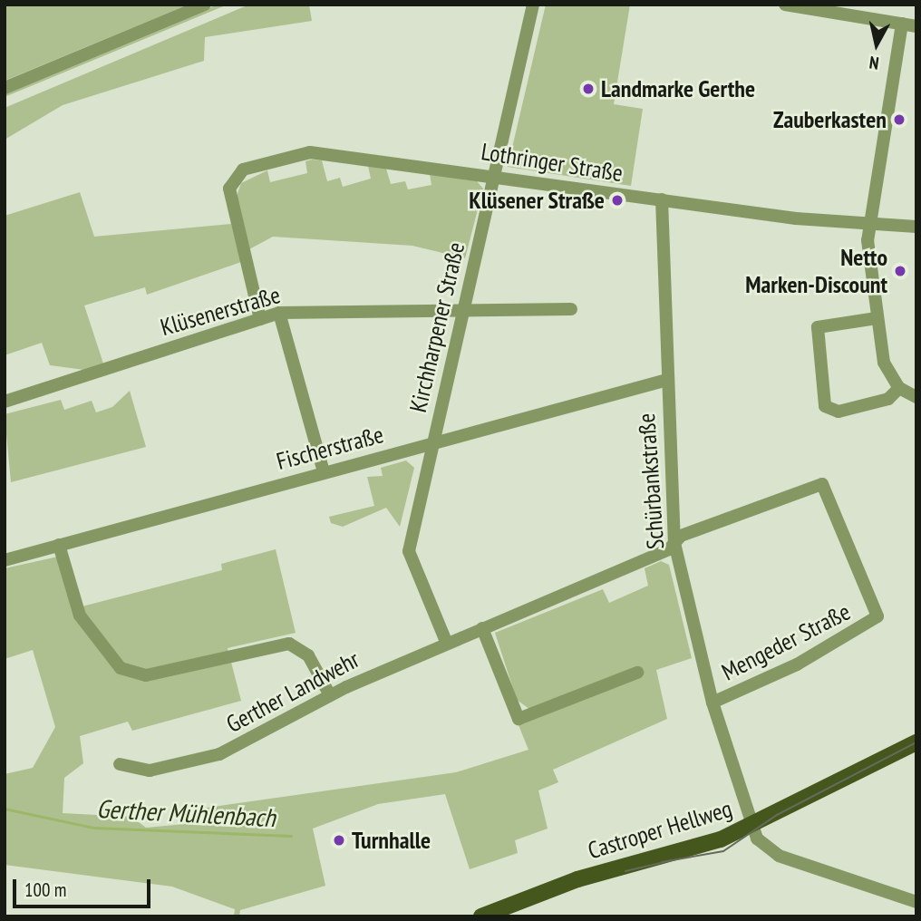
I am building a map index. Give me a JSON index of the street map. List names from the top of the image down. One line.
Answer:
{"streets":{"main road":["Castroper Hellweg"],"street":["Lothringer Straße","Klüsenerstraße","Kirchharpener Straße","Fischerstraße","Schürbankstraße","Mengeder Straße","Gerther Landwehr"]},"crossings":[["Lothringer Straße","Klüsenerstraße"],["Lothringer Straße","Kirchharpener Straße"],["Lothringer Straße","Schürbankstraße"],["Klüsenerstraße","Kirchharpener Straße"],["Kirchharpener Straße","Fischerstraße"],["Kirchharpener Straße","Gerther Landwehr"],["Fischerstraße","Schürbankstraße"],["Schürbankstraße","Mengeder Straße"],["Schürbankstraße","Gerther Landwehr"],["Schürbankstraße","Castroper Hellweg"],["Mengeder Straße","Gerther Landwehr"]],"water":["Gerther Mühlenbach"],"places":["Landmarke Gerthe","Zauberkasten","Klüsener Straße","Netto Marken-Discount","Turnhalle"],"scale_bar":"100 m","north":"bottom"}
